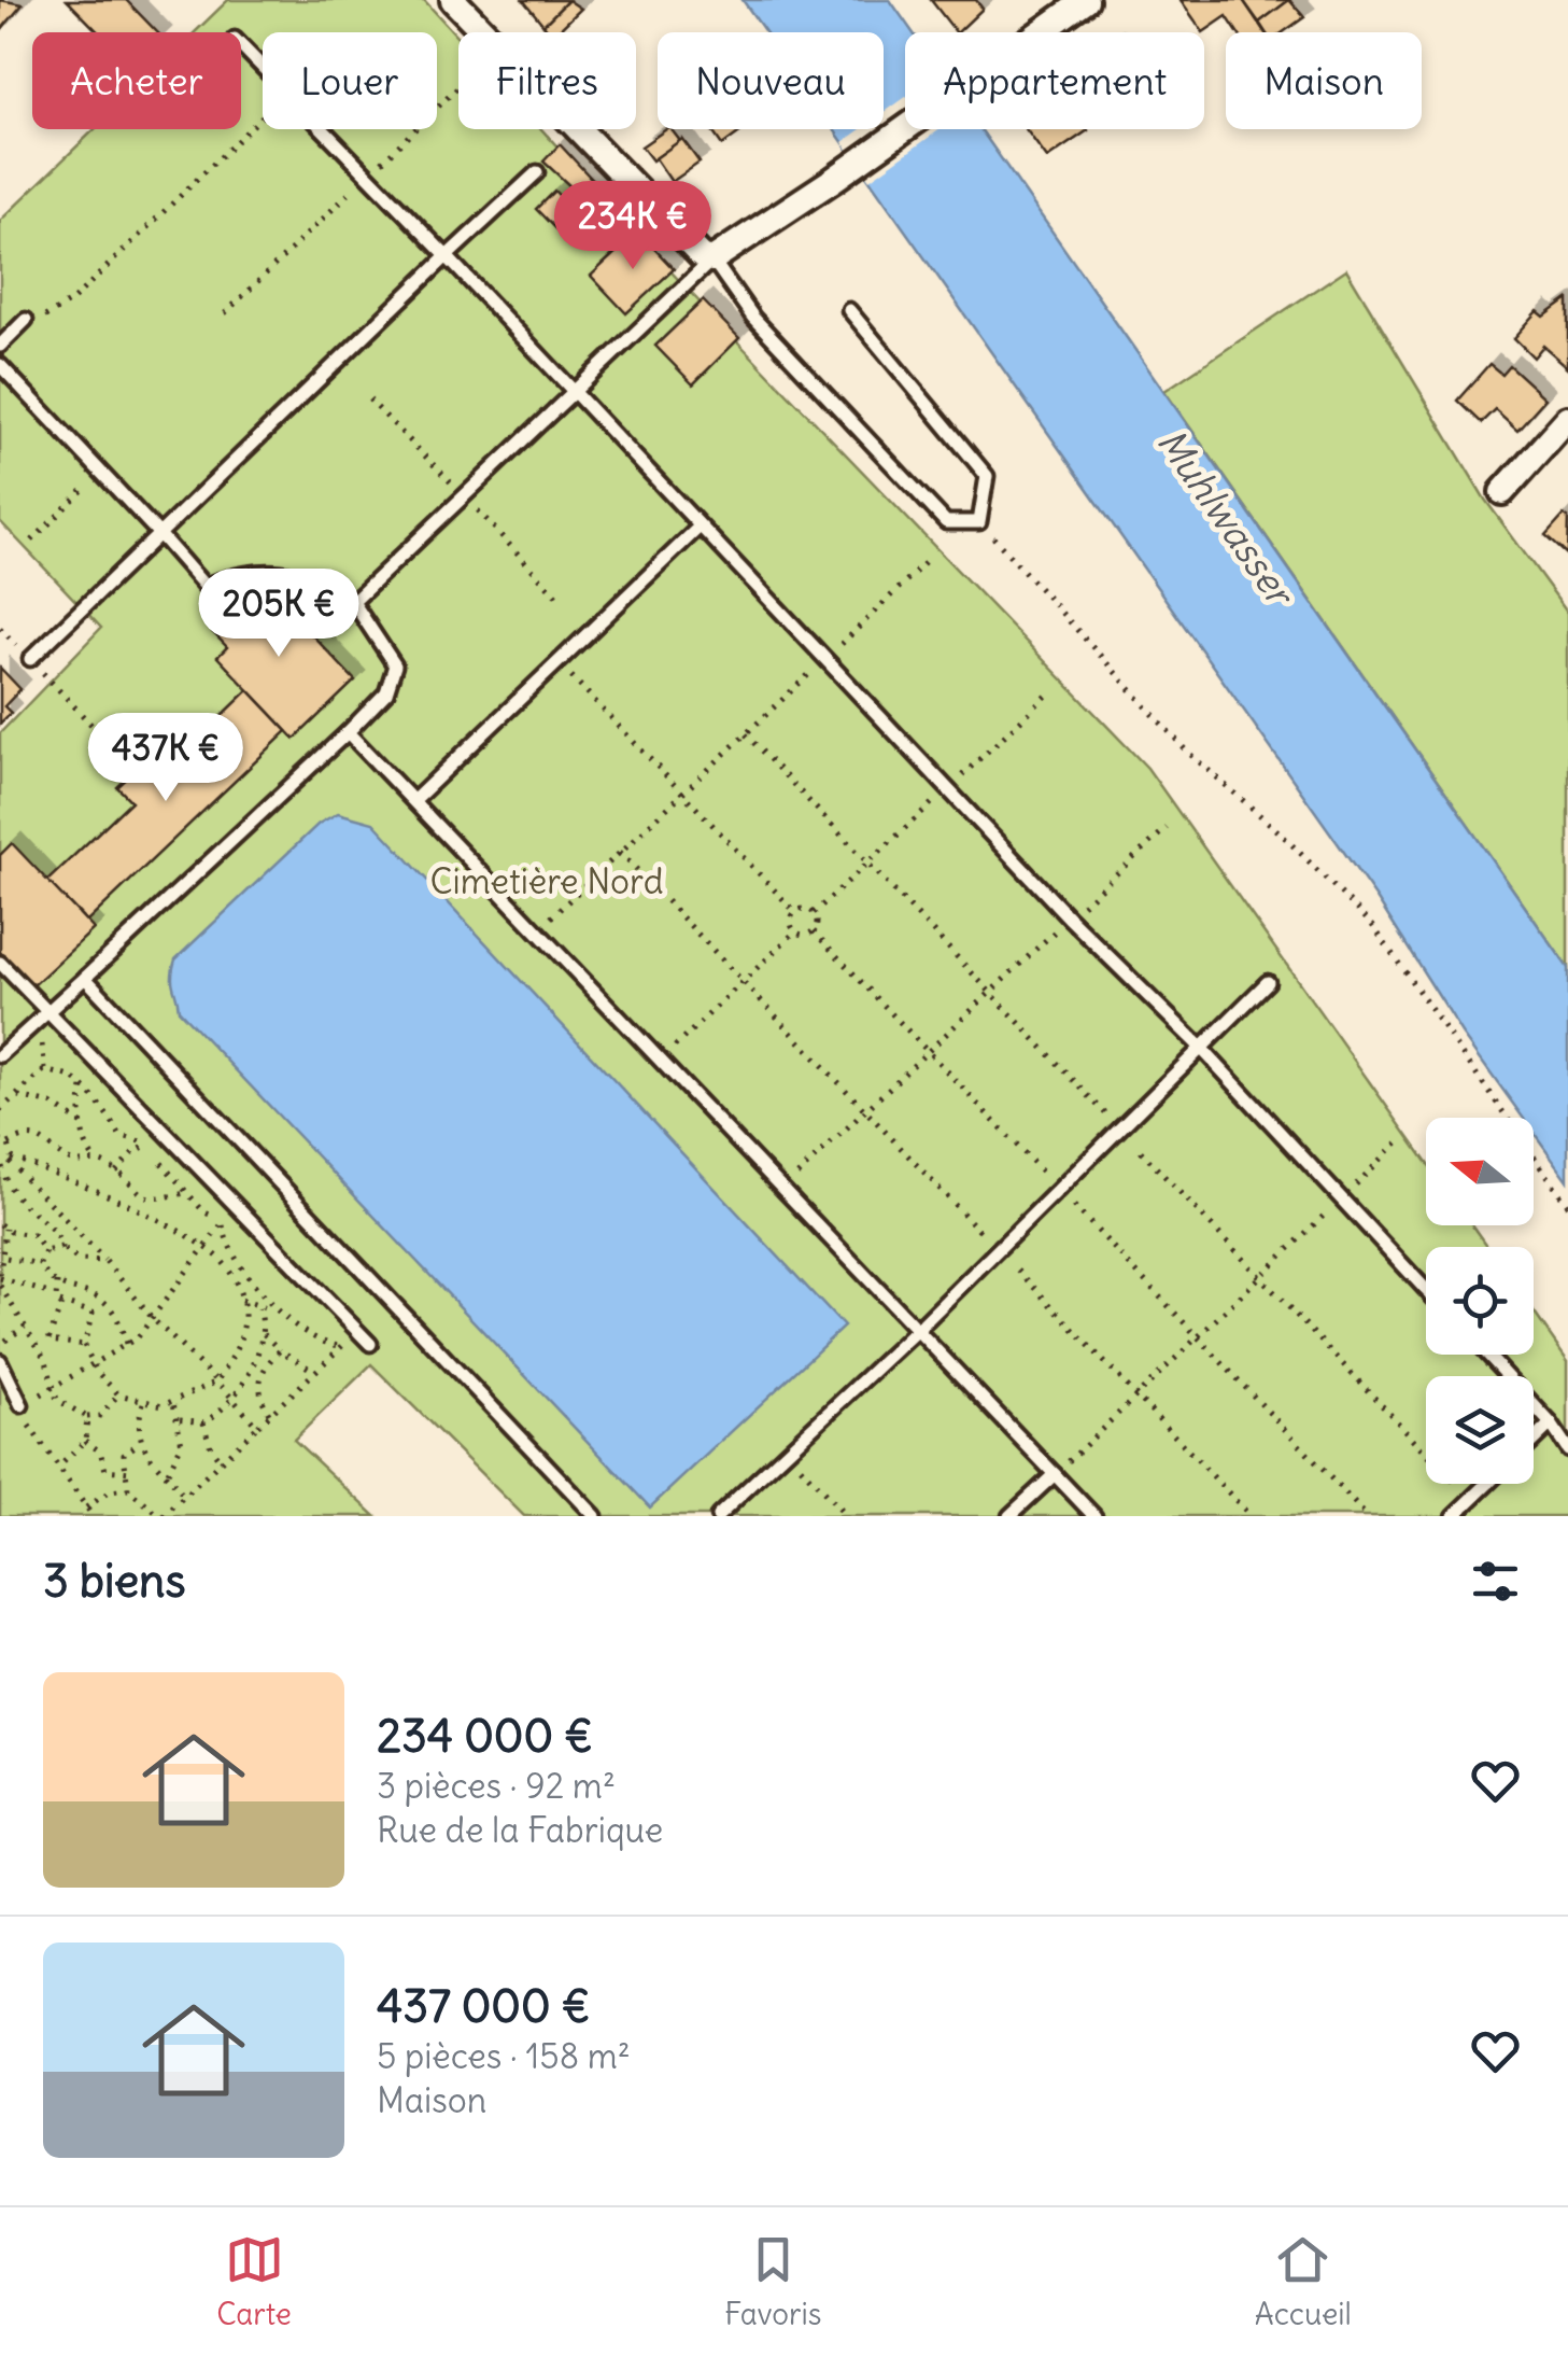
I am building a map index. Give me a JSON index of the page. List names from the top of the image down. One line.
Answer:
{"water":["Muhlwasser"],"parks":["Cimetière Nord"],"north":"left","page":{"chip":["Acheter","Louer","Filtres","Nouveau","Appartement","Maison"],"price":["234K €","205K €","437K €"],"heading":"3 biens","list":[{"name":"234 000 €","note":"3 pièces · 92 m² · Rue de la Fabrique"},{"name":"437 000 €","note":"5 pièces · 158 m² · Maison"}],"tabs":["Carte","Favoris","Accueil"]}}
